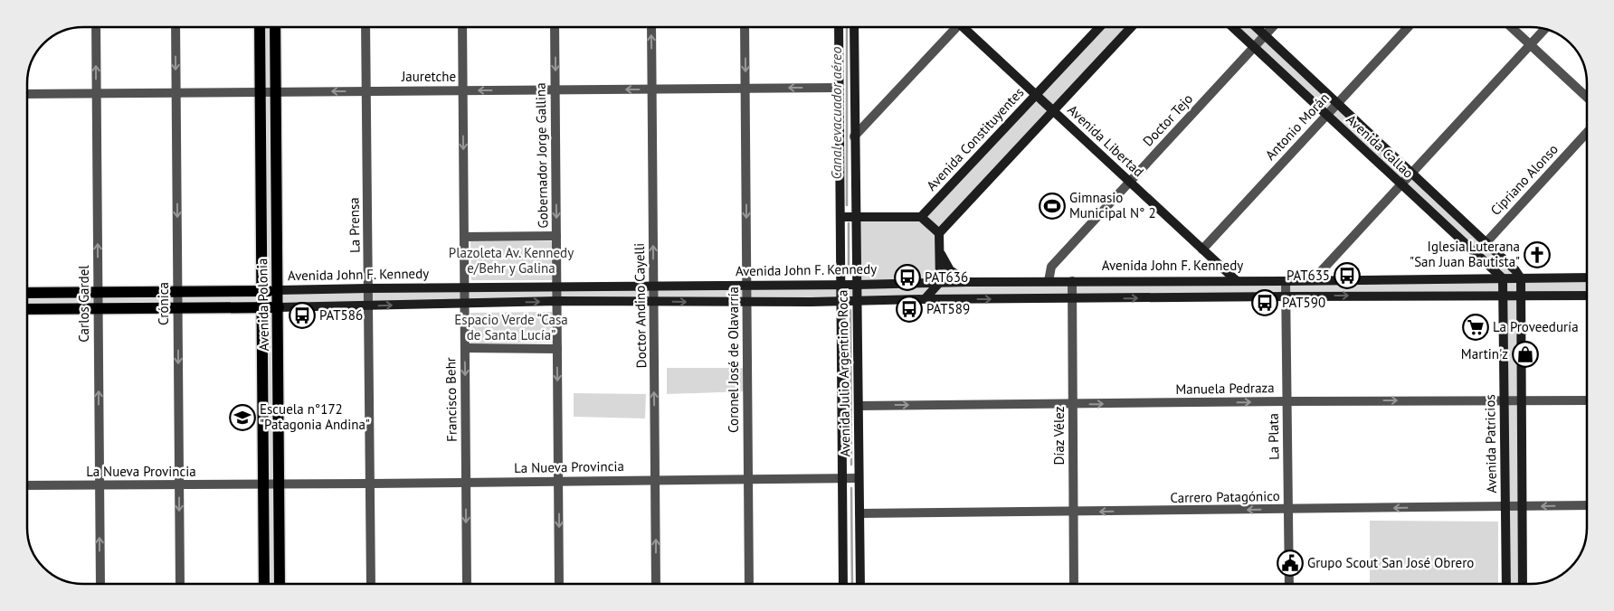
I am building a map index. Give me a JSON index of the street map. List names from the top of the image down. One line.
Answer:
{"streets":{"main road":["Avenida Constituyentes","Avenida Libertad","Avenida Callao","Avenida John F. Kennedy","Avenida Polonia","Avenida Julio Argentino Roca","Avenida Patricios"],"street":["Jauretche","Doctor Tejo","Antonio Morán","Gobernador Jorge Gallina","Cipriano Alonso","La Prensa","Carlos Gardel","Crónica","Doctor Andino Cayelli","Coronel José de Olavarría","Manuela Pedraza","Francisco Behr","Díaz Vélez","La Plata","La Nueva Provincia","Carrero Patagónico"]},"crossings":[["Jauretche","Gobernador Jorge Gallina"],["Jauretche","La Prensa"],["Jauretche","Carlos Gardel"],["Jauretche","Crónica"],["Jauretche","Avenida Polonia"],["Jauretche","Doctor Andino Cayelli"],["Jauretche","Coronel José de Olavarría"],["Jauretche","Avenida Julio Argentino Roca"],["Jauretche","Francisco Behr"],["Doctor Tejo","Avenida Libertad"],["Doctor Tejo","Avenida Callao"],["Doctor Tejo","Avenida John F. Kennedy"],["Antonio Morán","Avenida Libertad"],["Antonio Morán","Avenida Callao"],["Avenida Constituyentes","Avenida Libertad"],["Avenida Libertad","Avenida John F. Kennedy"],["Avenida Callao","Cipriano Alonso"],["Avenida Callao","Avenida John F. Kennedy"],["Gobernador Jorge Gallina","Avenida John F. Kennedy"],["Gobernador Jorge Gallina","La Nueva Provincia"],["La Prensa","Avenida John F. Kennedy"],["La Prensa","La Nueva Provincia"],["Avenida John F. Kennedy","Carlos Gardel"],["Avenida John F. Kennedy","Crónica"],["Avenida John F. Kennedy","Avenida Polonia"],["Avenida John F. Kennedy","Doctor Andino Cayelli"],["Avenida John F. Kennedy","Coronel José de Olavarría"],["Avenida John F. Kennedy","Avenida Julio Argentino Roca"],["Avenida John F. Kennedy","Francisco Behr"],["Avenida John F. Kennedy","Díaz Vélez"],["Avenida John F. Kennedy","La Plata"],["Carlos Gardel","La Nueva Provincia"],["Crónica","La Nueva Provincia"],["Avenida Polonia","La Nueva Provincia"],["Doctor Andino Cayelli","La Nueva Provincia"],["Coronel José de Olavarría","La Nueva Provincia"],["Avenida Julio Argentino Roca","Manuela Pedraza"],["Avenida Julio Argentino Roca","La Nueva Provincia"],["Avenida Julio Argentino Roca","Carrero Patagónico"],["Manuela Pedraza","Díaz Vélez"],["Manuela Pedraza","La Plata"],["Manuela Pedraza","Avenida Patricios"],["Francisco Behr","La Nueva Provincia"],["Díaz Vélez","Carrero Patagónico"],["La Plata","Carrero Patagónico"],["Avenida Patricios","Carrero Patagónico"]],"one_way":["Jauretche","Gobernador Jorge Gallina","Carlos Gardel","Crónica","Doctor Andino Cayelli","Coronel José de Olavarría","Manuela Pedraza","Francisco Behr","Carrero Patagónico"],"water":["Canal evacuador aéreo"],"parks":["Plazoleta Av. Kennedy e/Behr y Galina","Espacio Verde “Casa de Santa Lucía”"],"places":{"sports":["Gimnasio Municipal N° 2"],"church":["Iglesia Luterana \"San Juan Bautista\""],"bus stop":["PAT635","PAT636","PAT590","PAT589","PAT586"],"supermarket":["La Proveeduría"],"shop":["Martin'z"],"school or university":["Escuela n°172 \"Patagonia Andina\""],"public building":["Grupo Scout San José Obrero"]}}
